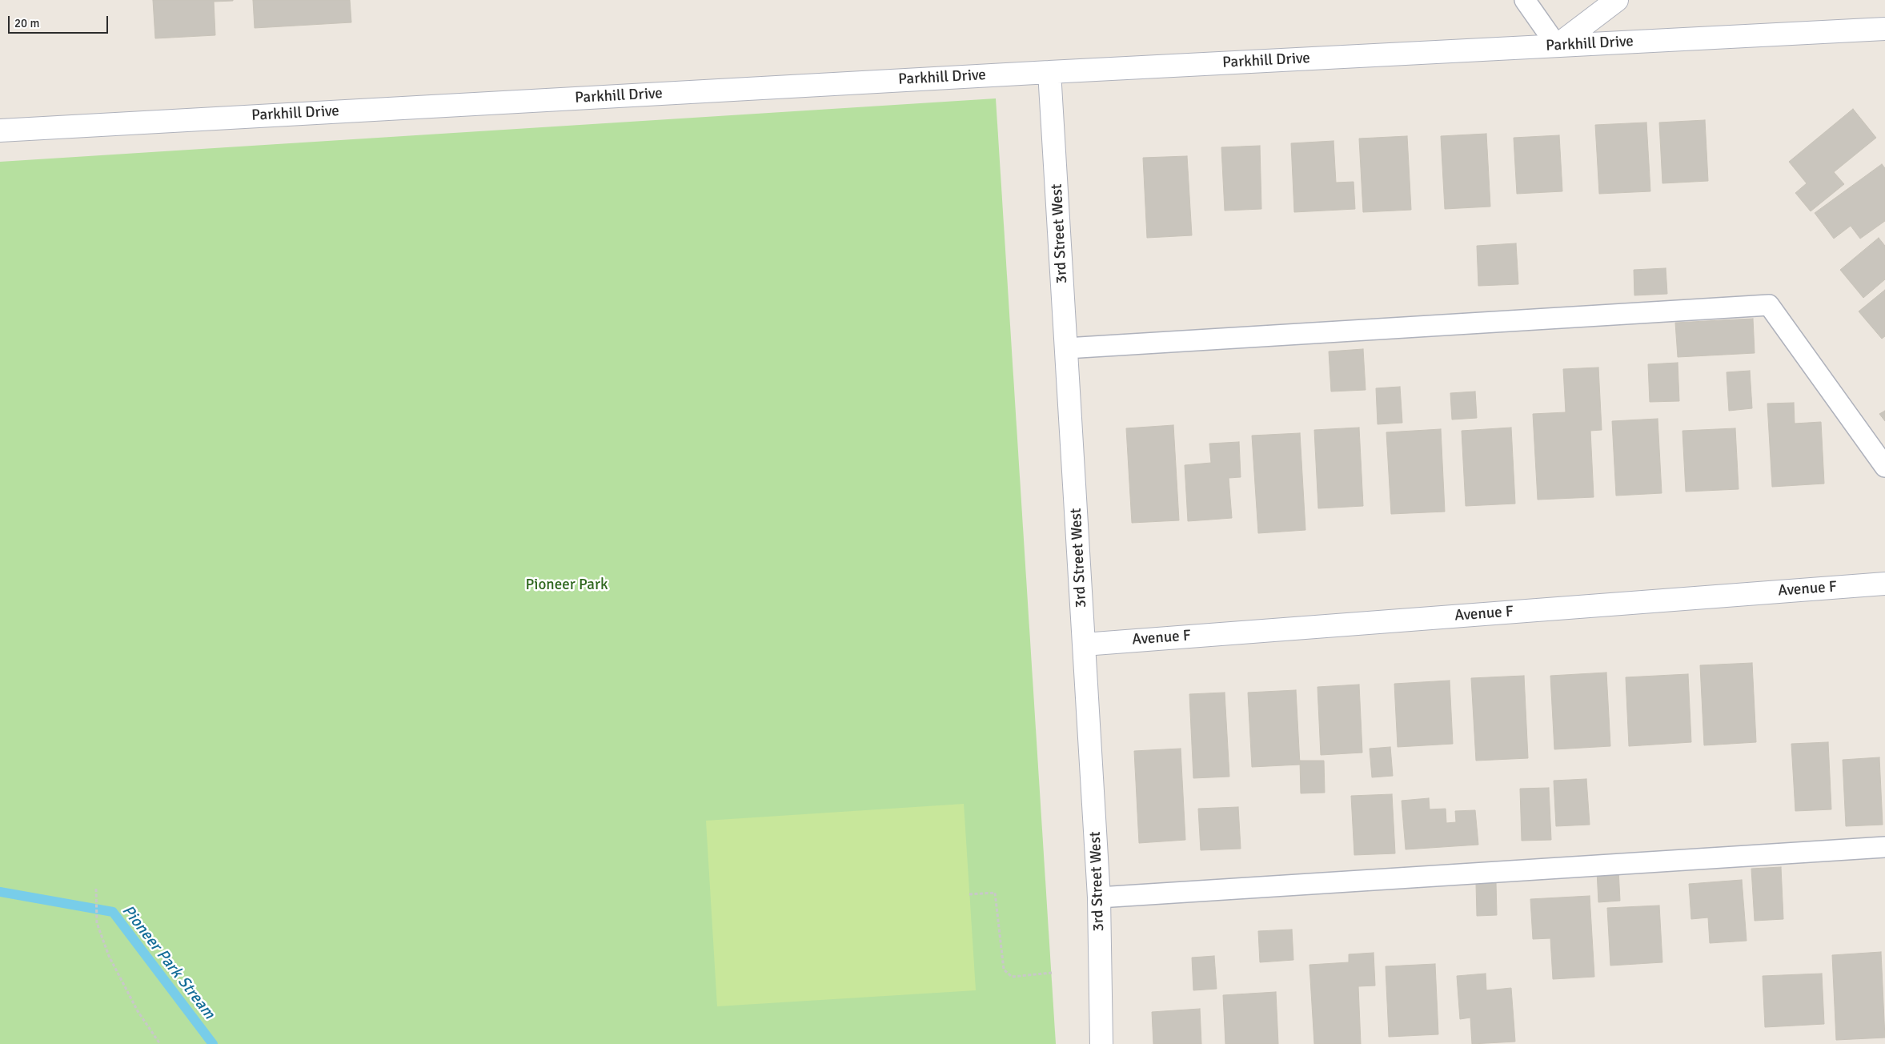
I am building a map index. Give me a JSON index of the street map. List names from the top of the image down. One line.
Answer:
{"streets":{"street":["Parkhill Drive","3rd Street West","Avenue F"]},"crossings":[["Parkhill Drive","3rd Street West"],["3rd Street West","Avenue F"]],"water":["Pioneer Park Stream"],"parks":["Pioneer Park"],"scale_bar":"20 m"}
